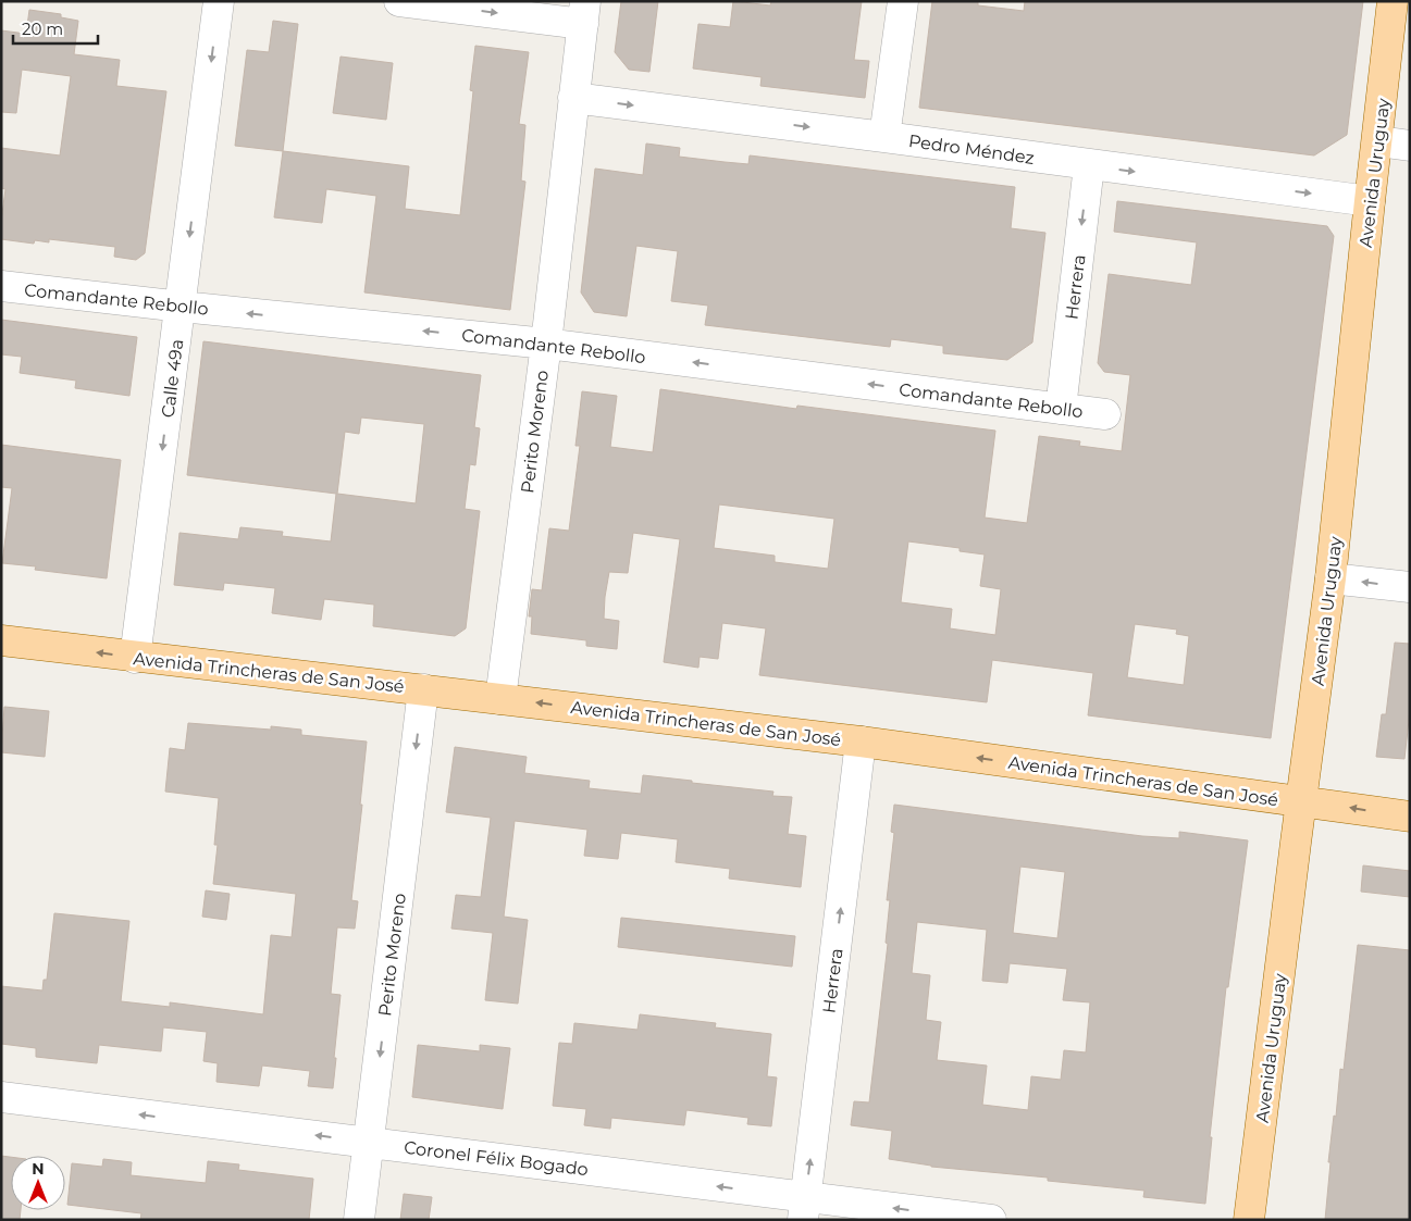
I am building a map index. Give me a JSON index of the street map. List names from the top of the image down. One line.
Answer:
{"streets":{"main road":["Avenida Uruguay","Avenida Trincheras de San José"],"street":["Pedro Méndez","Herrera","Comandante Rebollo","Calle 49a","Perito Moreno","Coronel Félix Bogado"]},"crossings":[["Pedro Méndez","Avenida Uruguay"],["Pedro Méndez","Herrera"],["Pedro Méndez","Perito Moreno"],["Avenida Uruguay","Avenida Trincheras de San José"],["Herrera","Comandante Rebollo"],["Herrera","Avenida Trincheras de San José"],["Herrera","Coronel Félix Bogado"],["Comandante Rebollo","Calle 49a"],["Comandante Rebollo","Perito Moreno"],["Calle 49a","Avenida Trincheras de San José"],["Perito Moreno","Avenida Trincheras de San José"],["Perito Moreno","Coronel Félix Bogado"]],"one_way":["Pedro Méndez","Comandante Rebollo","Calle 49a","Perito Moreno","Avenida Trincheras de San José","Coronel Félix Bogado"],"scale_bar":"20 m","north":"top"}
